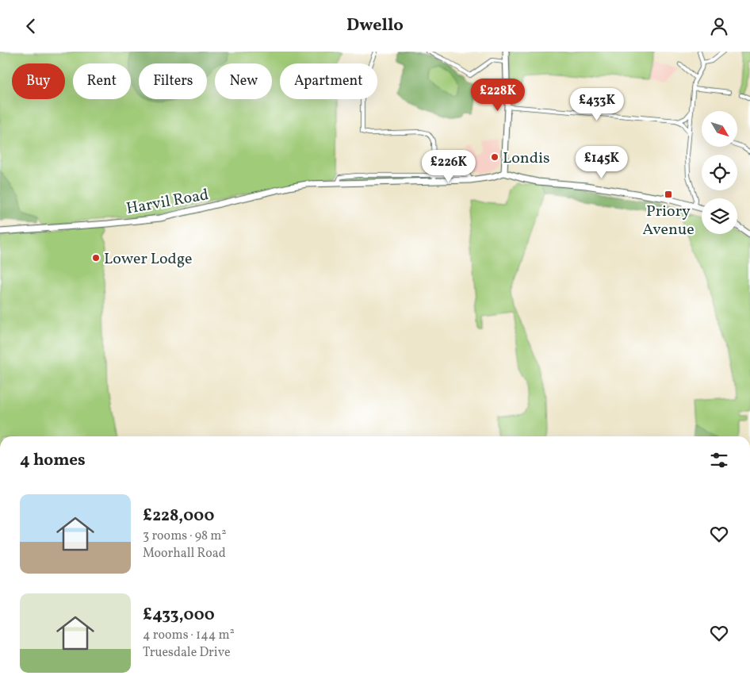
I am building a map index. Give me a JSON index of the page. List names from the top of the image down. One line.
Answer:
{"streets":{"street":["Harvil Road"]},"places":{"other":["Londis","Lower Lodge"],"transit":["Priory Avenue"]},"north":"bottom right","page":{"header":"Dwello","chip":["Buy","Rent","Filters","New","Apartment"],"price":["£228K","£433K","£145K","£226K"],"heading":"4 homes","list":[{"name":"£228,000","note":"3 rooms · 98 m² · Moorhall Road"},{"name":"£433,000","note":"4 rooms · 144 m² · Truesdale Drive"}]}}
